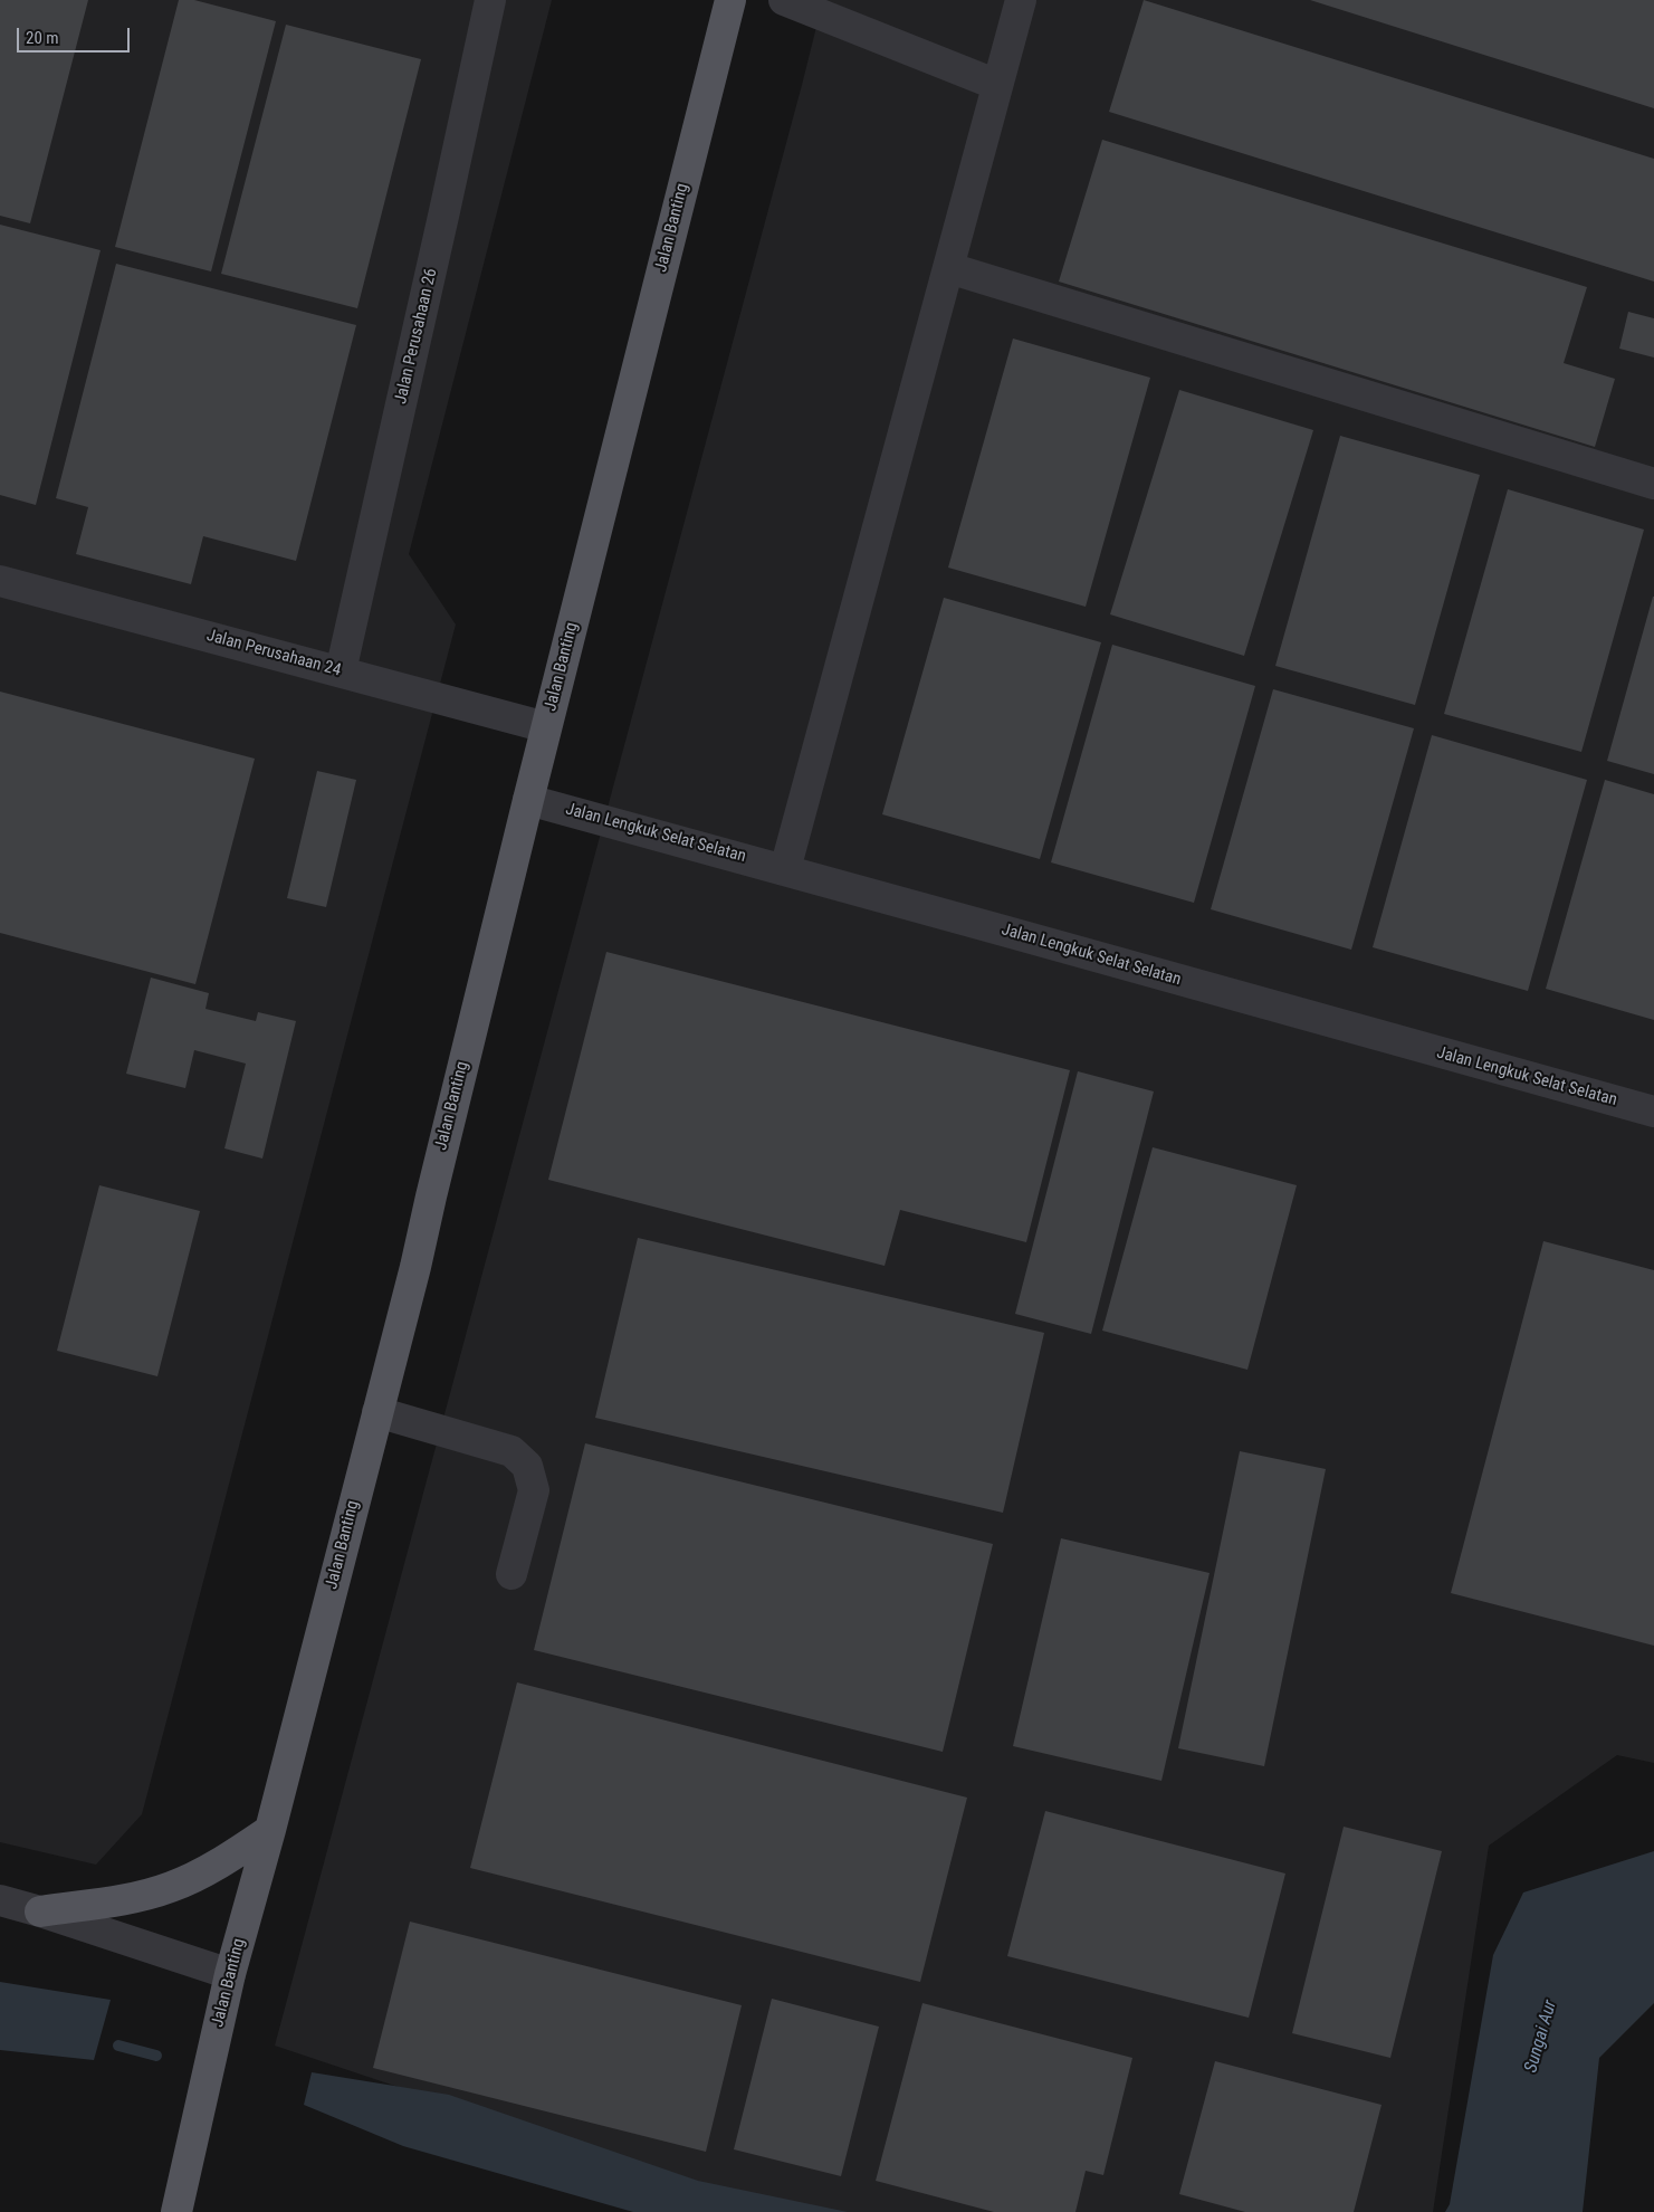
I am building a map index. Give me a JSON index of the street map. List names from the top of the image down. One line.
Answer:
{"streets":{"main road":["Jalan Banting"],"street":["Jalan Perusahaan 26","Jalan Perusahaan 24","Jalan Lengkuk Selat Selatan"]},"crossings":[["Jalan Banting","Jalan Perusahaan 24"],["Jalan Banting","Jalan Lengkuk Selat Selatan"],["Jalan Perusahaan 26","Jalan Perusahaan 24"]],"water":["Sungai Aur"],"scale_bar":"20 m"}
